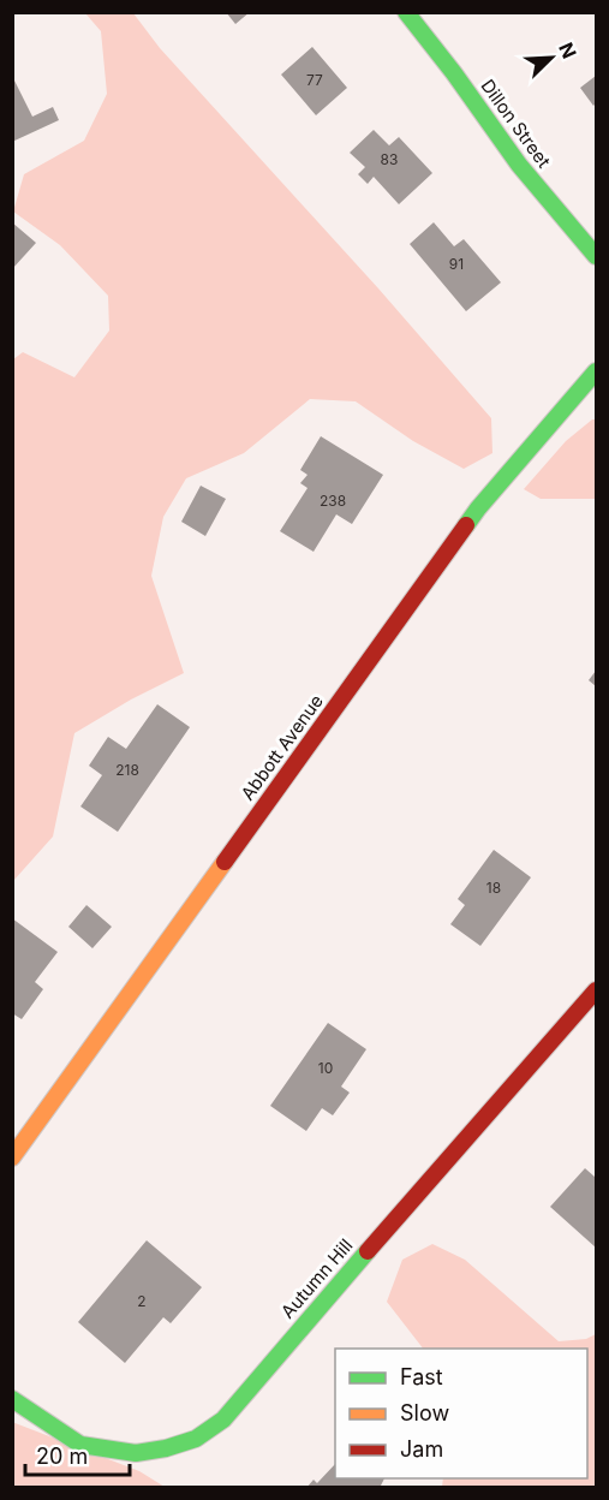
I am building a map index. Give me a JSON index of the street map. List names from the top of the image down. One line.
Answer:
{"streets":{"street":["Dillon Street","Abbott Avenue","Autumn Hill"]},"house_numbers":["77","83","91","238","218","18","10","2"],"legend":["Fast","Slow","Jam"],"scale_bar":"20 m","north":"top right"}
